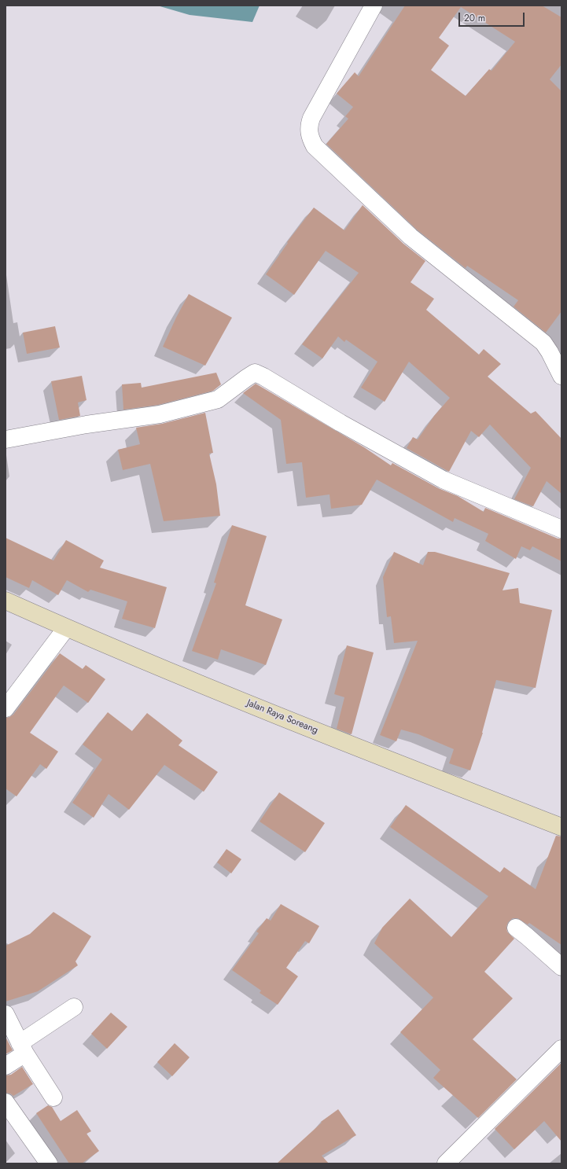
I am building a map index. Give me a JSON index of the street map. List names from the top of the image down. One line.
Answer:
{"streets":{"main road":["Jalan Raya Soreang"]},"scale_bar":"20 m"}
